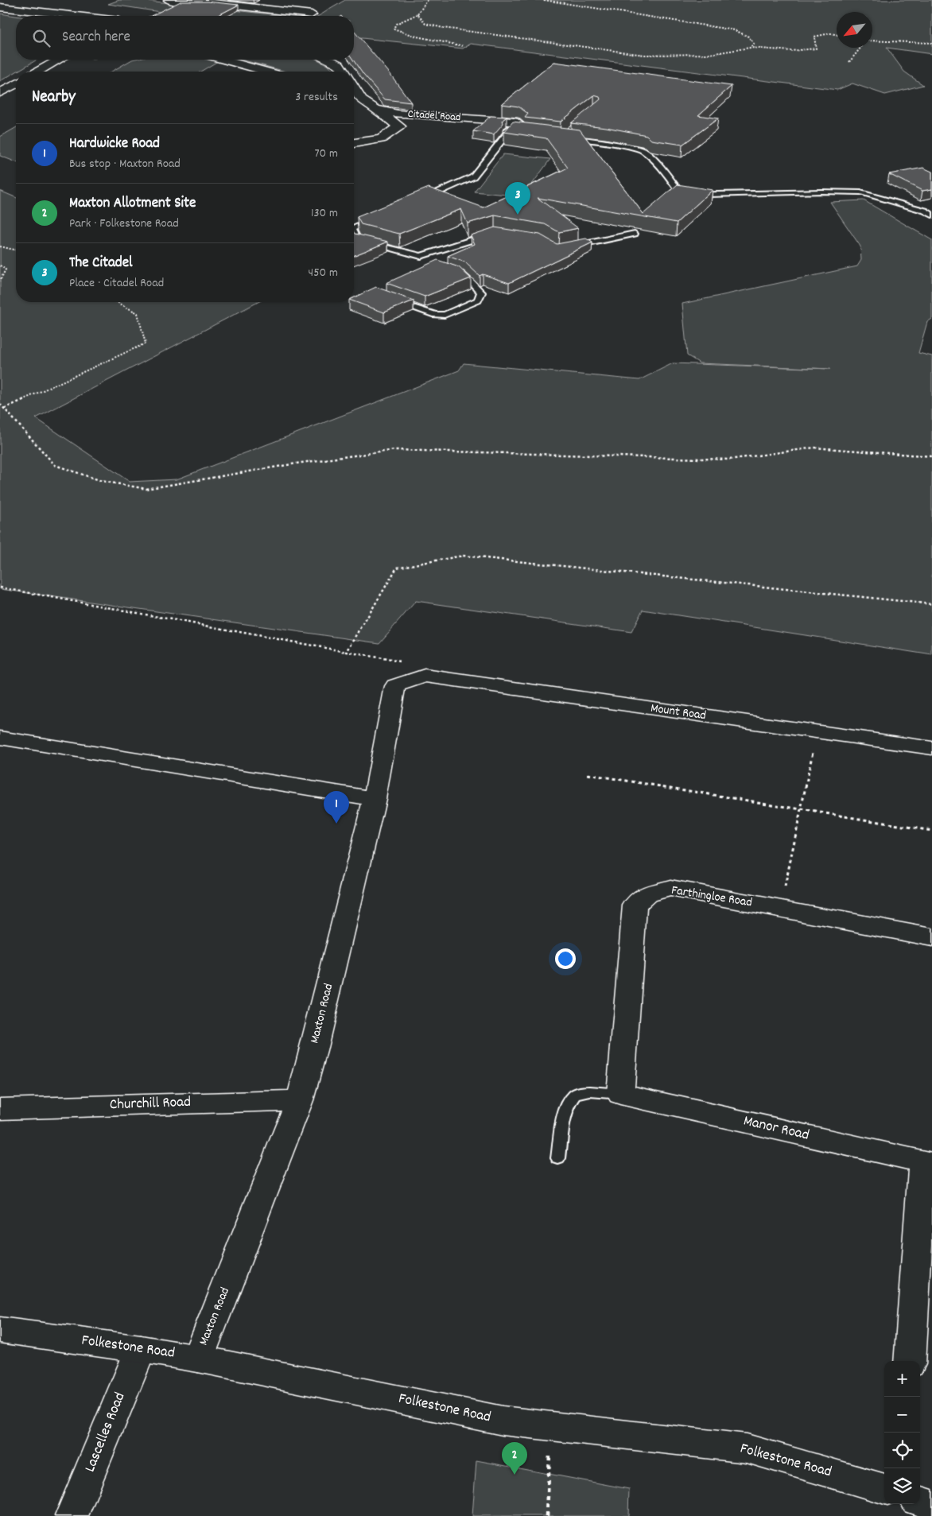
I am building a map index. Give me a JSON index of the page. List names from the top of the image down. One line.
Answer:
{"streets":{"street":["Citadel Road","Mount Road","Farthingloe Road","Maxton Road","Churchill Road","Manor Road","Folkestone Road","Lascelles Road"]},"crossings":[["Mount Road","Maxton Road"],["Farthingloe Road","Manor Road"],["Maxton Road","Churchill Road"],["Maxton Road","Folkestone Road"],["Folkestone Road","Lascelles Road"]],"north":"bottom left","page":{"search":"Search here","heading":["Nearby","3 results"],"list":[{"mark":"1","name":"Hardwicke Road","note":"Bus stop · Maxton Road","value":"70 m"},{"mark":"2","name":"Maxton Allotment Site","note":"Park · Folkestone Road","value":"130 m"},{"mark":"3","name":"The Citadel","note":"Place · Citadel Road","value":"450 m"}],"pins":["3","1","2"],"map_buttons":["+","−"]}}
